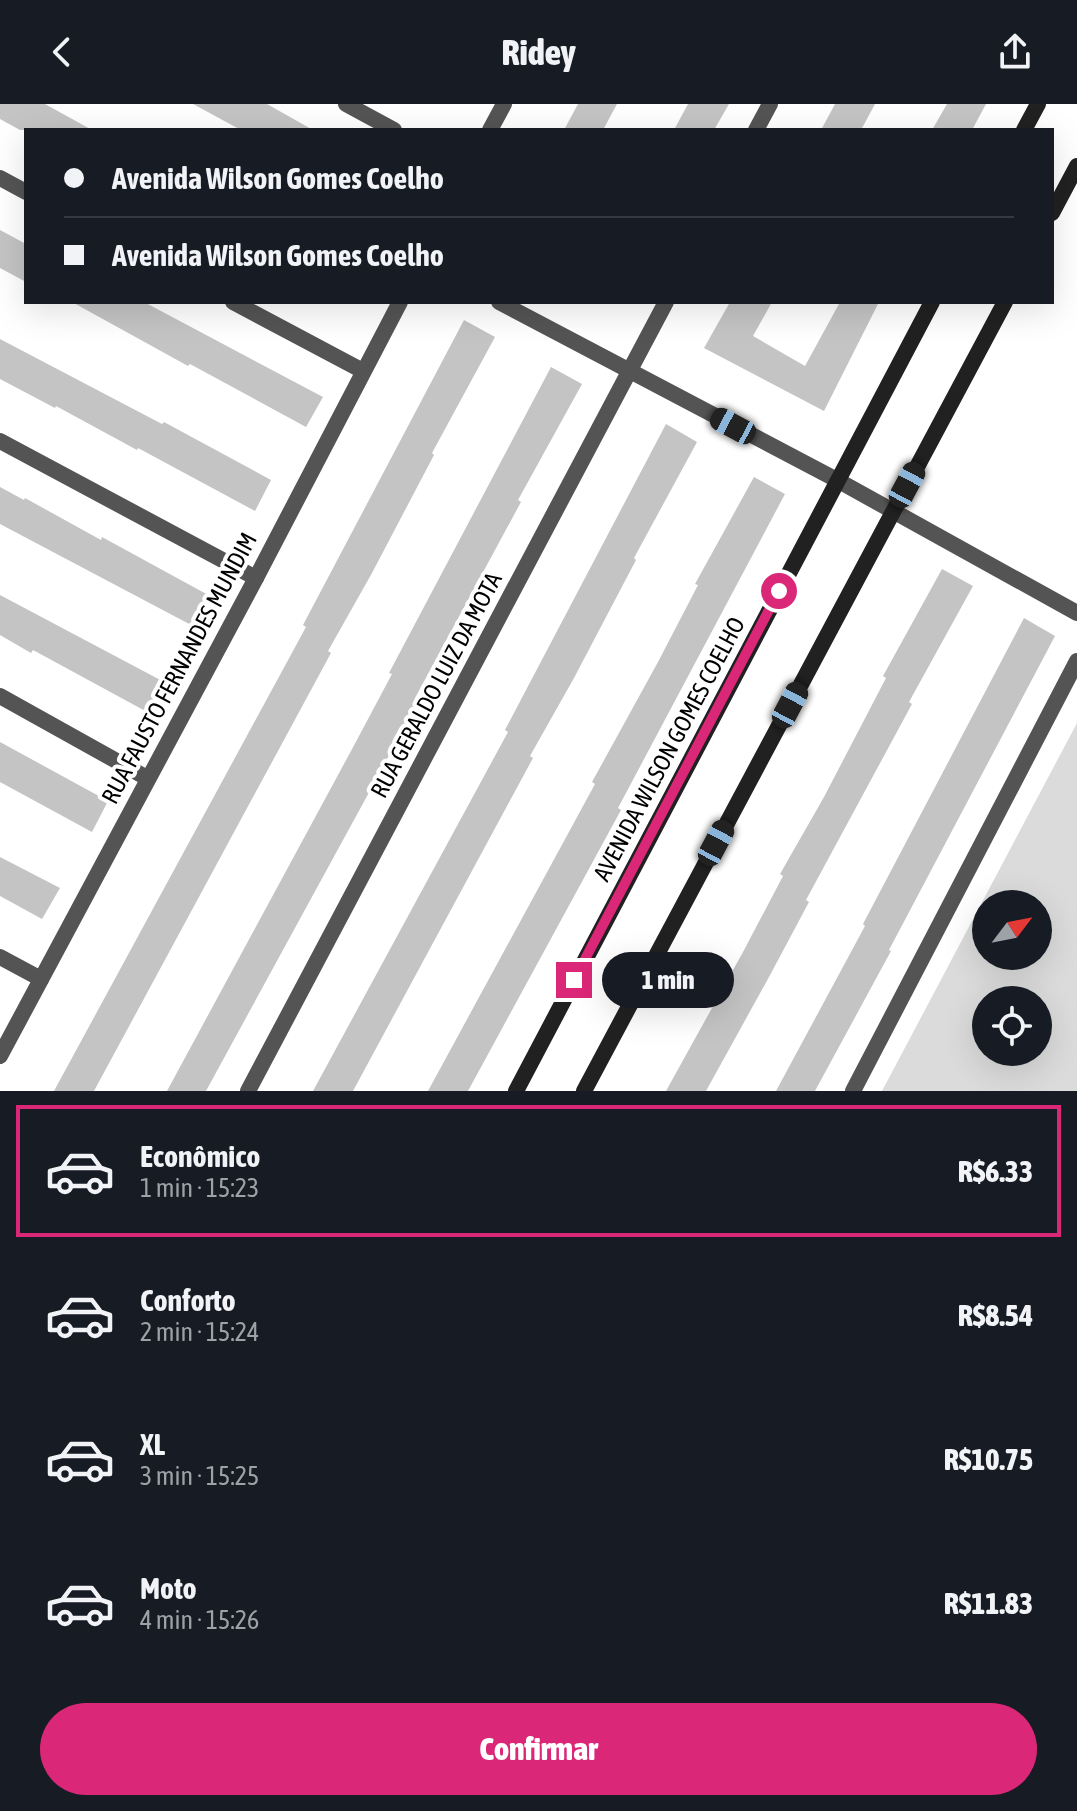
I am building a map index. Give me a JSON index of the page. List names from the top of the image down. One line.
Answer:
{"streets":{"street":["RUA FAUSTO FERNANDES MUNDIM","RUA GERALDO LUIZ DA MOTA","AVENIDA WILSON GOMES COELHO"]},"north":"top right","page":{"header":"Ridey","banner":["Avenida Wilson Gomes Coelho","Avenida Wilson Gomes Coelho"],"bubble":"1 min","list":[{"name":"Econômico","note":"1 min · 15:23","value":"R$6.33"},{"name":"Conforto","note":"2 min · 15:24","value":"R$8.54"},{"name":"XL","note":"3 min · 15:25","value":"R$10.75"},{"name":"Moto","note":"4 min · 15:26","value":"R$11.83"}],"buttons":"Confirmar"}}
